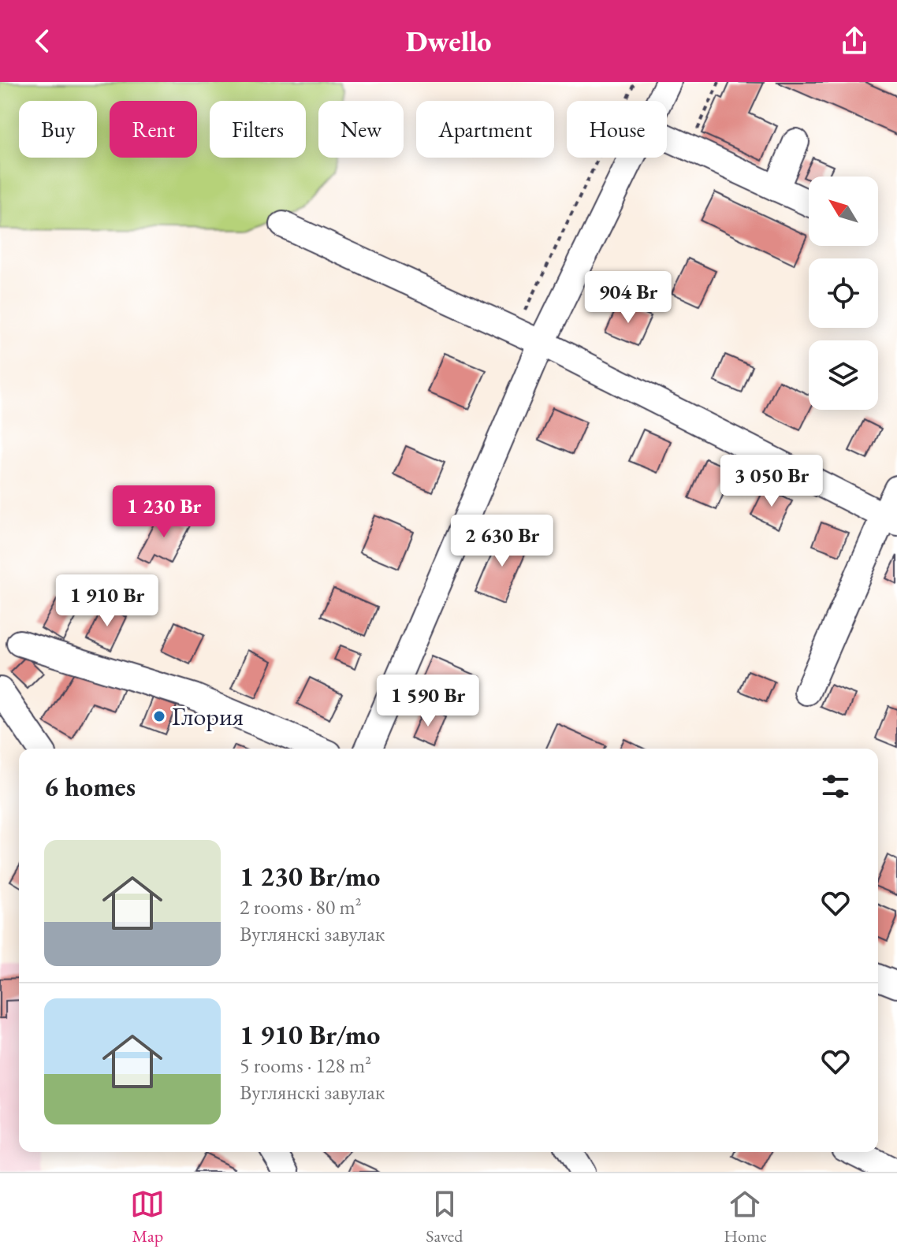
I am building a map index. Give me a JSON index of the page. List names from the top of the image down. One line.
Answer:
{"places":["Глория"],"north":"top left","page":{"header":"Dwello","chip":["Buy","Rent","Filters","New","Apartment","House"],"price":["904 Br","3 050 Br","1 230 Br","2 630 Br","1 910 Br","1 590 Br"],"heading":"6 homes","list":[{"name":"1 230 Br/mo","note":"2 rooms · 80 m² · Вуглянскі завулак"},{"name":"1 910 Br/mo","note":"5 rooms · 128 m² · Вуглянскі завулак"}],"tabs":["Map","Saved","Home"]}}
